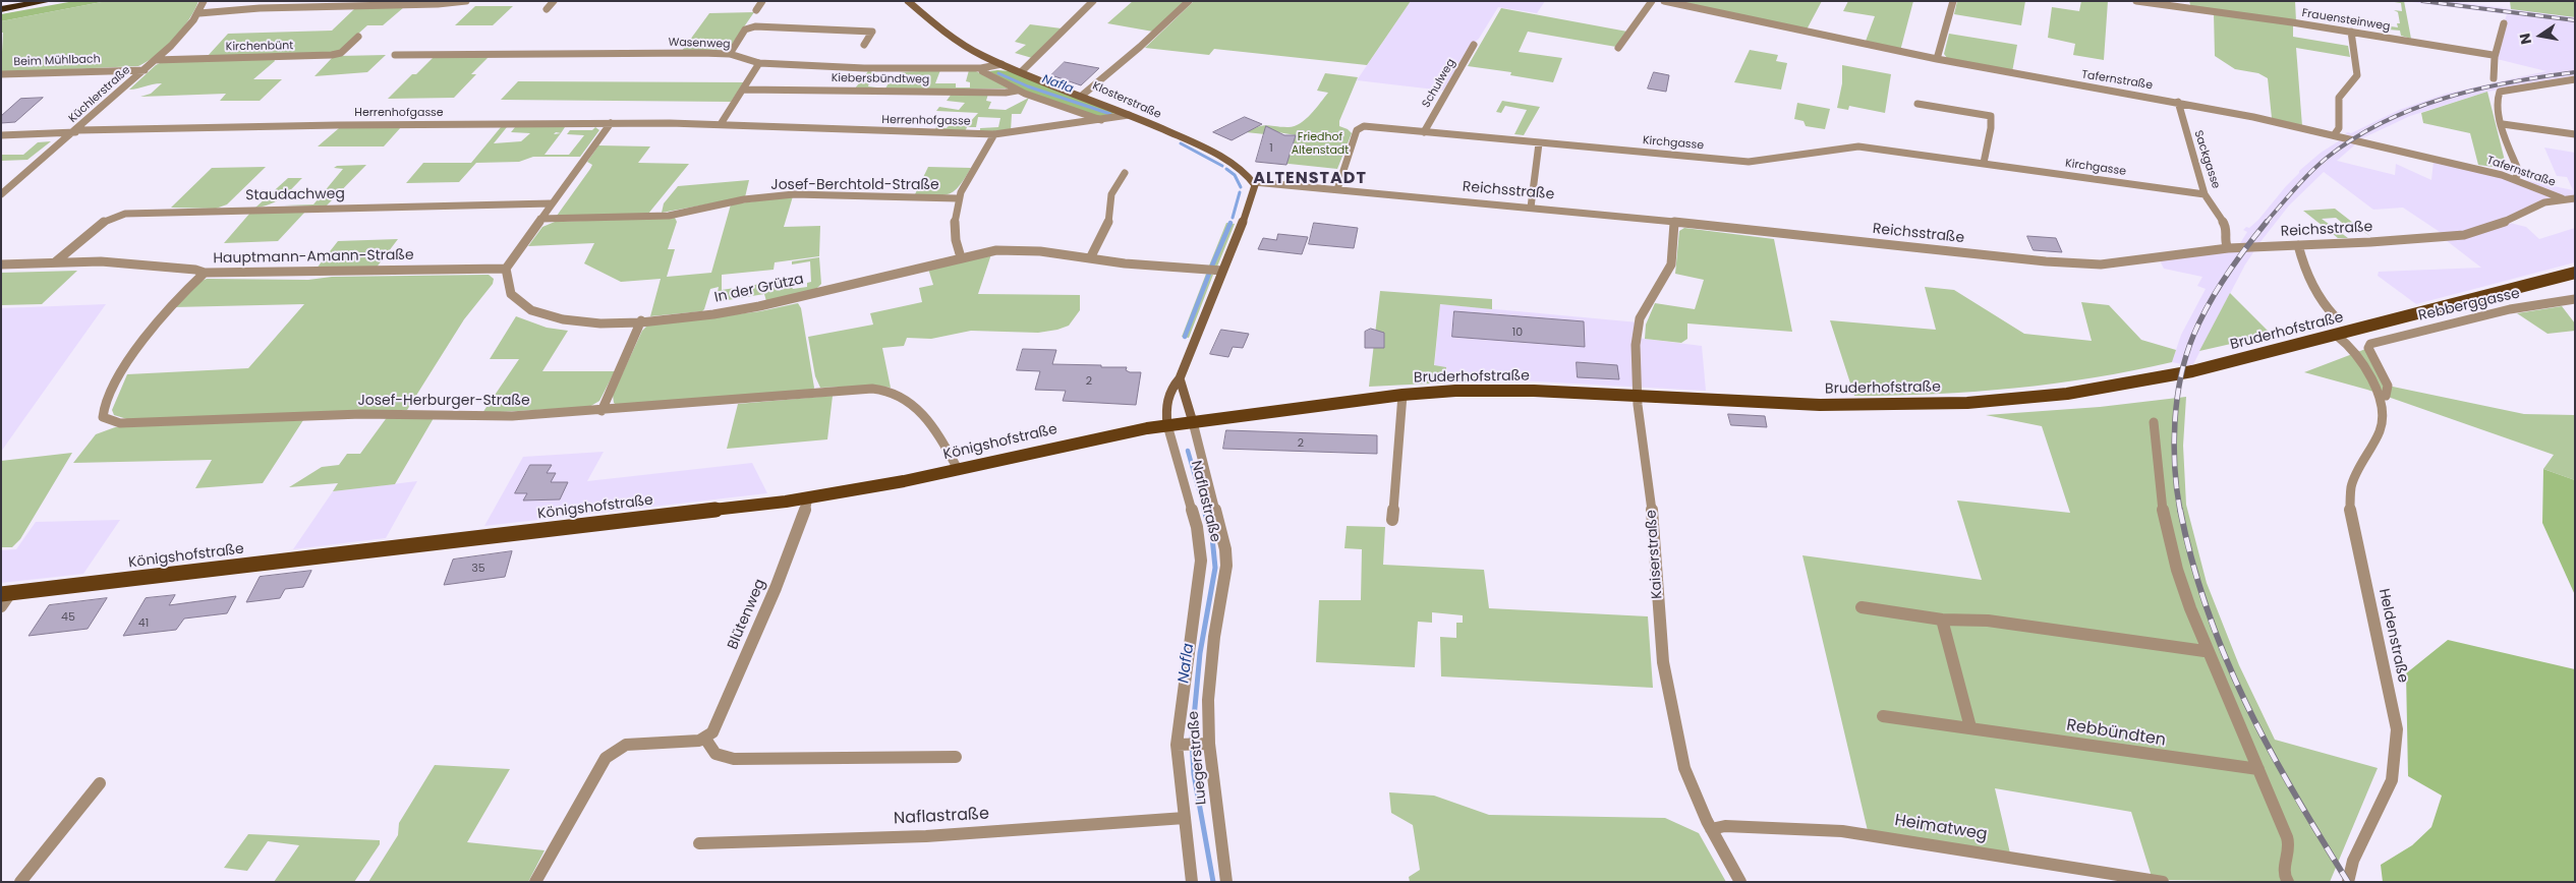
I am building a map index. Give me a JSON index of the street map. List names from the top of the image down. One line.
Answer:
{"streets":{"main road":["Klosterstraße","Bruderhofstraße","Königshofstraße","Naflastraße"],"street":["Frauensteinweg","Wasenweg","Kirchenbünt","Beim Mühlbach","Kiebersbündtweg","Tafernstraße","Schulweg","Küchlerstraße","Herrenhofgasse","Kirchgasse","Sackgasse","Josef-Berchtold-Straße","Reichsstraße","Staudachweg","Hauptmann-Amann-Straße","In der Grütza","Rebberggasse","Josef-Herburger-Straße","Kaiserstraße","Blütenweg","Heldenstraße","Rebbündten","Luegerstraße","Heimatweg"]},"crossings":[["Wasenweg","Kiebersbündtweg"],["Wasenweg","Klosterstraße"],["Kirchenbünt","Küchlerstraße"],["Beim Mühlbach","Küchlerstraße"],["Kiebersbündtweg","Herrenhofgasse"],["Tafernstraße","Sackgasse"],["Tafernstraße","Reichsstraße"],["Schulweg","Kirchgasse"],["Küchlerstraße","Herrenhofgasse"],["Klosterstraße","Herrenhofgasse"],["Klosterstraße","Reichsstraße"],["Klosterstraße","Naflastraße"],["Kirchgasse","Sackgasse"],["Kirchgasse","Reichsstraße"],["Sackgasse","Reichsstraße"],["Reichsstraße","Naflastraße"],["Reichsstraße","Kaiserstraße"],["Staudachweg","Hauptmann-Amann-Straße"],["Hauptmann-Amann-Straße","In der Grütza"],["Hauptmann-Amann-Straße","Josef-Herburger-Straße"],["In der Grütza","Naflastraße"],["Rebberggasse","Heldenstraße"],["Bruderhofstraße","Königshofstraße"],["Bruderhofstraße","Naflastraße"],["Bruderhofstraße","Kaiserstraße"],["Bruderhofstraße","Heldenstraße"],["Bruderhofstraße","Luegerstraße"],["Josef-Herburger-Straße","Königshofstraße"],["Königshofstraße","Naflastraße"],["Königshofstraße","Blütenweg"],["Königshofstraße","Luegerstraße"],["Naflastraße","Luegerstraße"],["Kaiserstraße","Heimatweg"]],"districts":["ALTENSTADT"],"water":["Nafla"],"parks":["Friedhof Altenstadt"],"house_numbers":["1","10","2","2","35","45","41"],"north":"left"}
